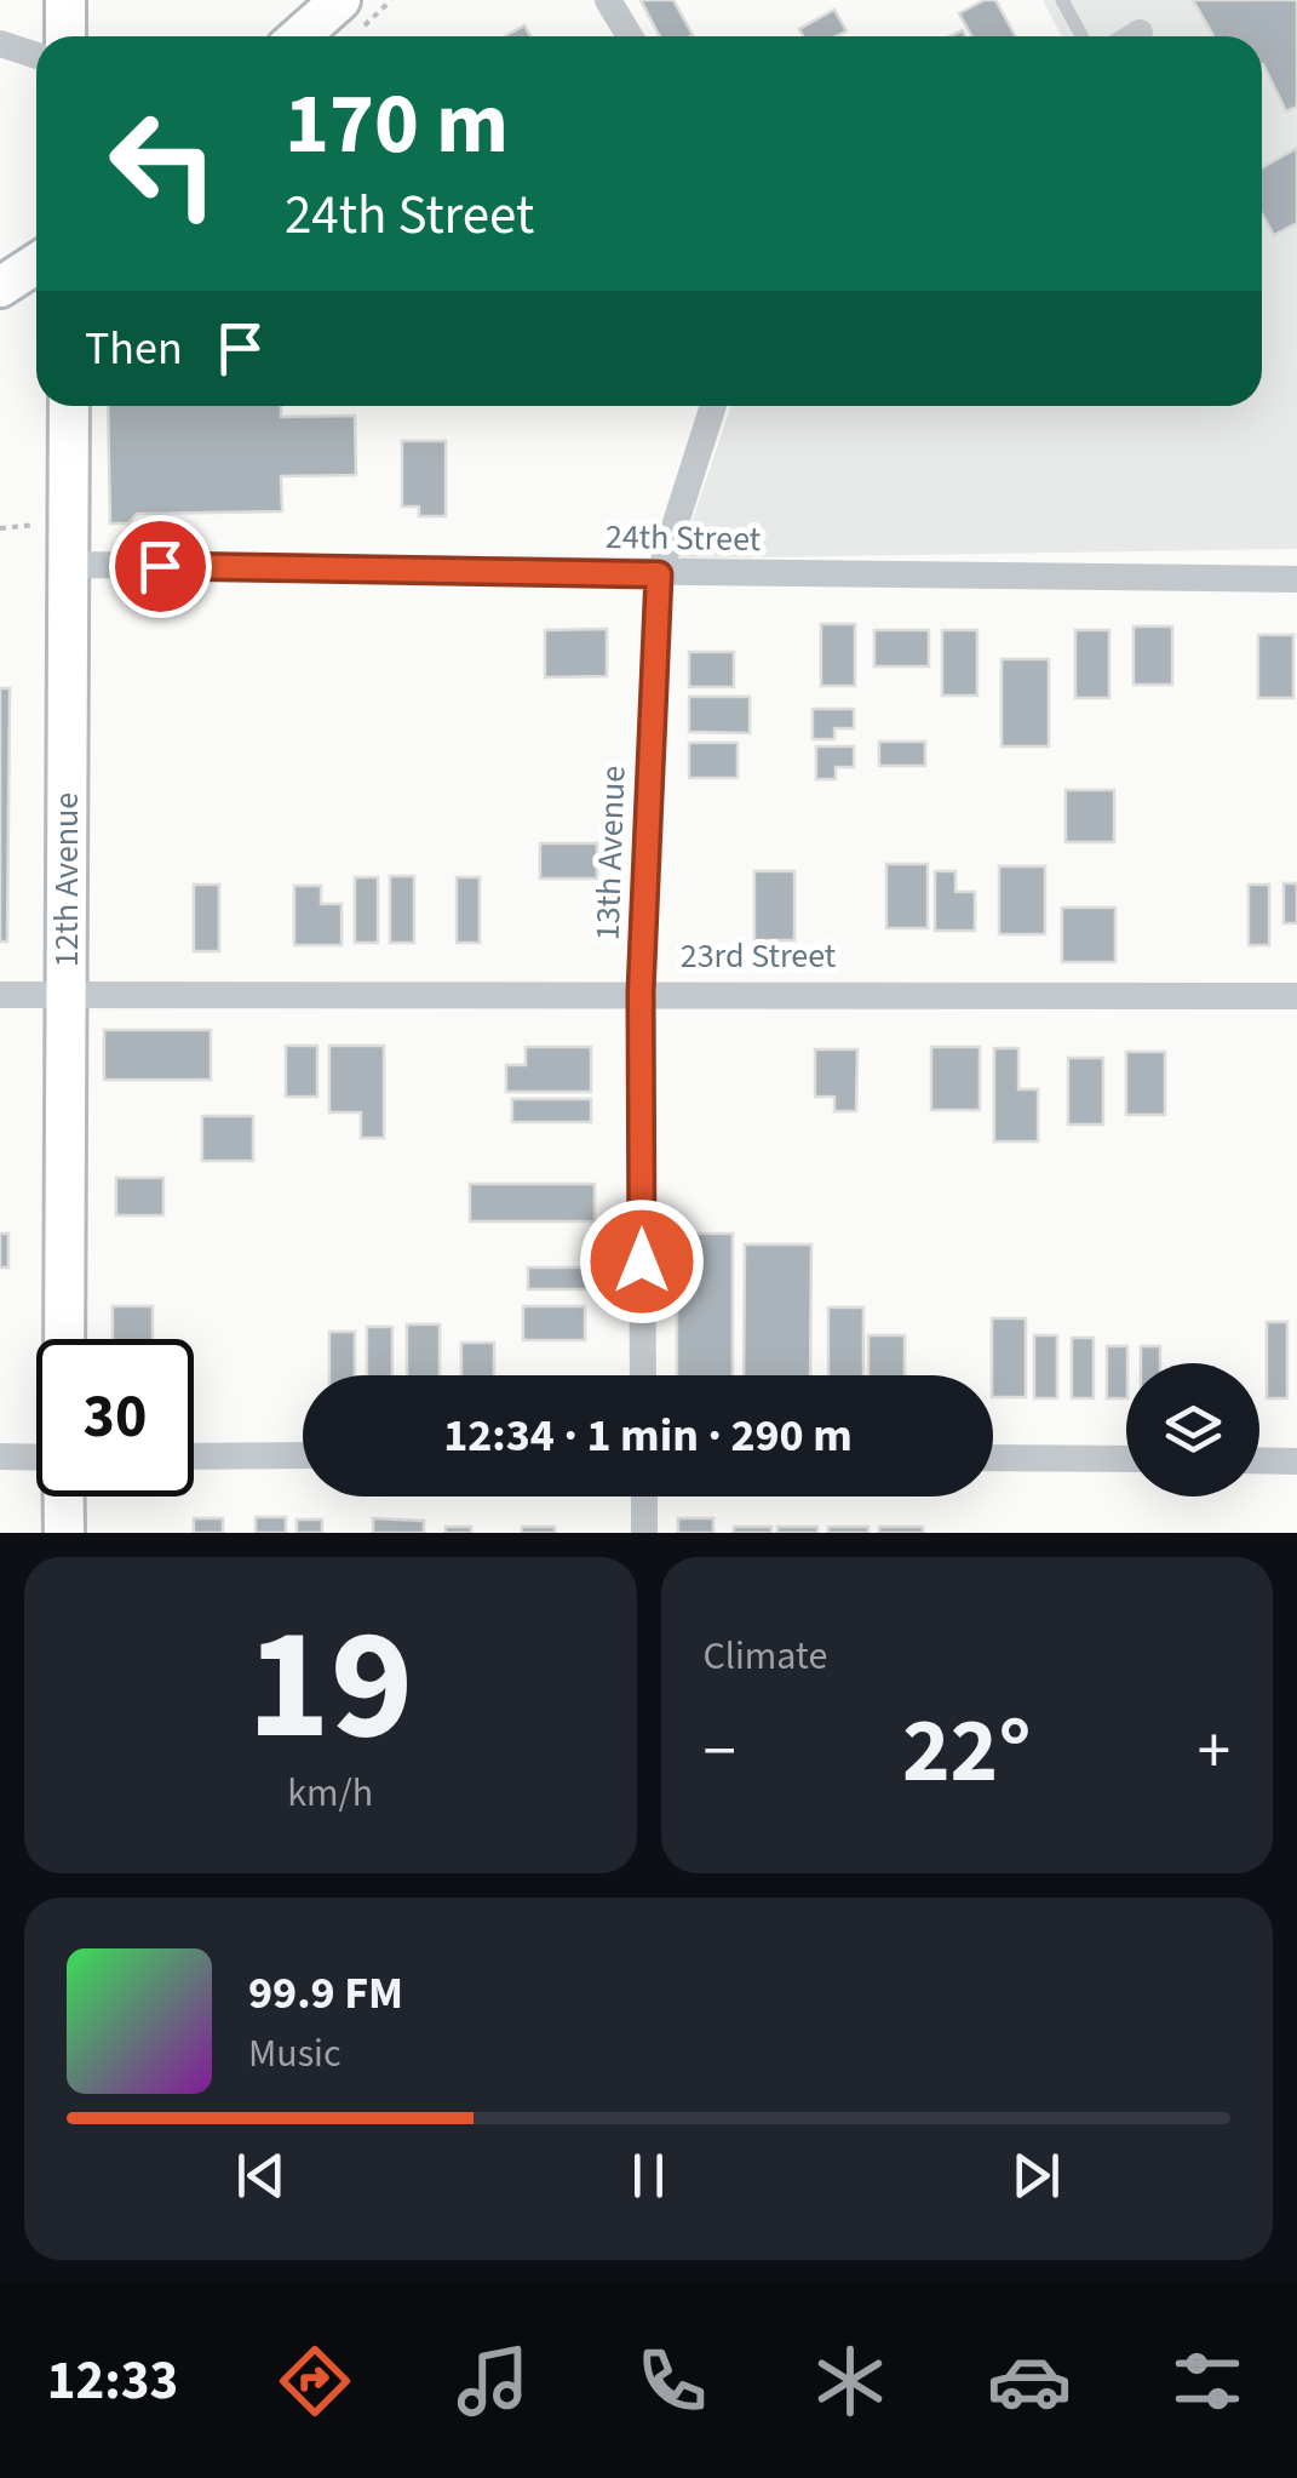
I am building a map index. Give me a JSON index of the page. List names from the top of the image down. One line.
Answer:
{"streets":{"street":["24th Street","13th Avenue","12th Avenue","23rd Street"]},"crossings":[["24th Street","13th Avenue"],["24th Street","12th Avenue"],["13th Avenue","23rd Street"],["12th Avenue","23rd Street"]],"page":{"turn":["170 m","24th Street"],"then":"Then","limit":"30","trip":"12:34 · 1 min · 290 m","tile":[["19","km/h"],"Climate"],"heat":["−","22°","+"],"song":["99.9 FM","Music"],"tabs":"12:33"}}
